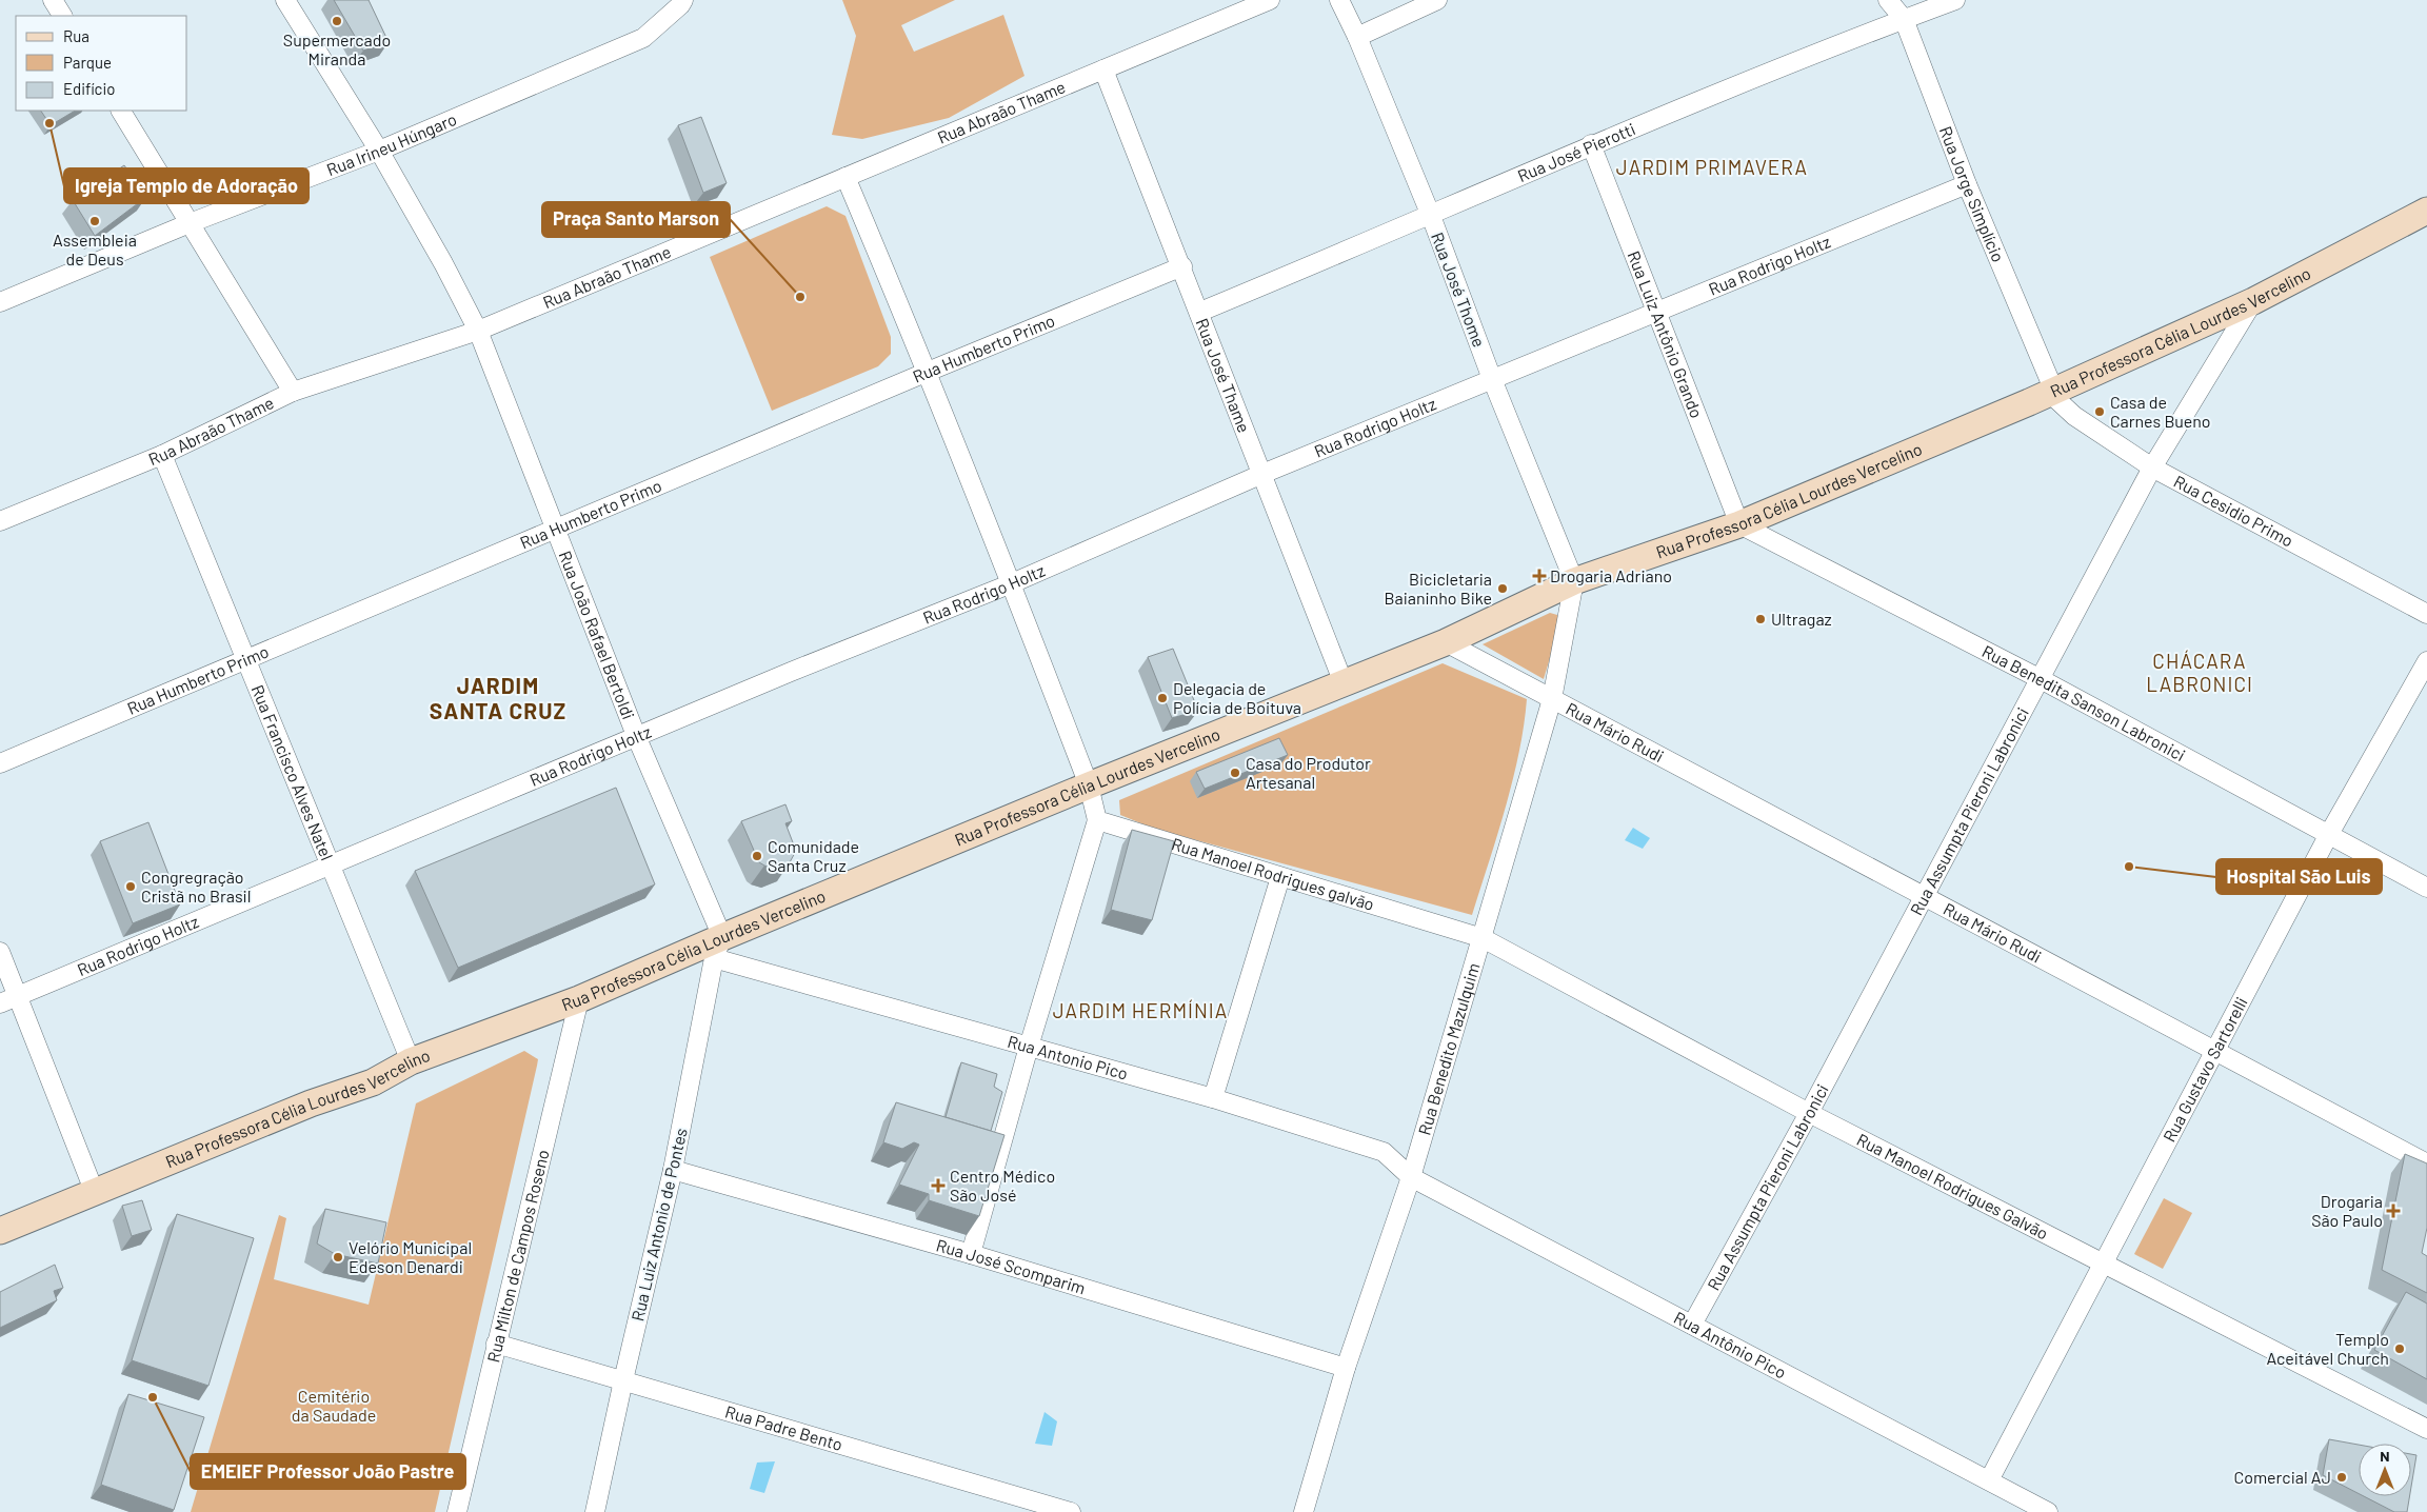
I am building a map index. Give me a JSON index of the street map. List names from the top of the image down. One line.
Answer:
{"streets":{"main road":["Rua Professora Célia Lourdes Vercelino"],"street":["Rua Abraão Thame","Rua Irineu Húngaro","Rua José Pierotti","Rua Jorge Simplício","Rua Rodrigo Holtz","Rua José Thome","Rua Luiz Antônio Grando","Rua Humberto Primo","Rua José Thame","Rua Cesidio Primo","Rua João Rafael Bertoldi","Rua Benedita Sanson Labronici","Rua Mário Rudi","Rua Francisco Alves Natel","Rua Assumpta Pieroni Labronici","Rua Manoel Rodrigues galvão","Rua Benedito Mazulquim","Rua Antonio Pico","Rua Gustavo Sartorelli","Rua Manoel Rodrigues Galvão","Rua Luiz Antonio de Pontes","Rua Milton de Campos Roseno","Rua José Scomparim","Rua Antônio Pico","Rua Padre Bento"]},"crossings":[["Rua Abraão Thame","Rua José Thame"],["Rua Abraão Thame","Rua João Rafael Bertoldi"],["Rua Abraão Thame","Rua Francisco Alves Natel"],["Rua Irineu Húngaro","Rua João Rafael Bertoldi"],["Rua José Pierotti","Rua Jorge Simplício"],["Rua José Pierotti","Rua José Thome"],["Rua José Pierotti","Rua Luiz Antônio Grando"],["Rua José Pierotti","Rua José Thame"],["Rua Jorge Simplício","Rua Rodrigo Holtz"],["Rua Jorge Simplício","Rua Professora Célia Lourdes Vercelino"],["Rua Jorge Simplício","Rua Cesidio Primo"],["Rua Rodrigo Holtz","Rua José Thome"],["Rua Rodrigo Holtz","Rua Luiz Antônio Grando"],["Rua Rodrigo Holtz","Rua José Thame"],["Rua Rodrigo Holtz","Rua João Rafael Bertoldi"],["Rua Rodrigo Holtz","Rua Francisco Alves Natel"],["Rua José Thome","Rua Professora Célia Lourdes Vercelino"],["Rua José Thome","Rua Benedito Mazulquim"],["Rua Professora Célia Lourdes Vercelino","Rua Luiz Antônio Grando"],["Rua Professora Célia Lourdes Vercelino","Rua José Thame"],["Rua Professora Célia Lourdes Vercelino","Rua Cesidio Primo"],["Rua Professora Célia Lourdes Vercelino","Rua João Rafael Bertoldi"],["Rua Professora Célia Lourdes Vercelino","Rua Benedita Sanson Labronici"],["Rua Professora Célia Lourdes Vercelino","Rua Mário Rudi"],["Rua Professora Célia Lourdes Vercelino","Rua Francisco Alves Natel"],["Rua Professora Célia Lourdes Vercelino","Rua Assumpta Pieroni Labronici"],["Rua Professora Célia Lourdes Vercelino","Rua Benedito Mazulquim"],["Rua Professora Célia Lourdes Vercelino","Rua Antonio Pico"],["Rua Professora Célia Lourdes Vercelino","Rua Luiz Antonio de Pontes"],["Rua Professora Célia Lourdes Vercelino","Rua Milton de Campos Roseno"],["Rua Luiz Antônio Grando","Rua Benedita Sanson Labronici"],["Rua Humberto Primo","Rua José Thame"],["Rua Humberto Primo","Rua João Rafael Bertoldi"],["Rua Humberto Primo","Rua Francisco Alves Natel"],["Rua Cesidio Primo","Rua Assumpta Pieroni Labronici"],["Rua João Rafael Bertoldi","Rua Antonio Pico"],["Rua João Rafael Bertoldi","Rua Luiz Antonio de Pontes"],["Rua Benedita Sanson Labronici","Rua Assumpta Pieroni Labronici"],["Rua Benedita Sanson Labronici","Rua Gustavo Sartorelli"],["Rua Mário Rudi","Rua Assumpta Pieroni Labronici"],["Rua Mário Rudi","Rua Benedito Mazulquim"],["Rua Mário Rudi","Rua Gustavo Sartorelli"],["Rua Assumpta Pieroni Labronici","Rua Manoel Rodrigues Galvão"],["Rua Assumpta Pieroni Labronici","Rua Antônio Pico"],["Rua Manoel Rodrigues galvão","Rua Benedito Mazulquim"],["Rua Manoel Rodrigues galvão","Rua Manoel Rodrigues Galvão"],["Rua Benedito Mazulquim","Rua Antonio Pico"],["Rua Benedito Mazulquim","Rua Manoel Rodrigues Galvão"],["Rua Benedito Mazulquim","Rua José Scomparim"],["Rua Benedito Mazulquim","Rua Antônio Pico"],["Rua Antonio Pico","Rua Luiz Antonio de Pontes"],["Rua Antonio Pico","Rua Antônio Pico"],["Rua Gustavo Sartorelli","Rua Manoel Rodrigues Galvão"],["Rua Gustavo Sartorelli","Rua Antônio Pico"],["Rua Luiz Antonio de Pontes","Rua José Scomparim"],["Rua Luiz Antonio de Pontes","Rua Padre Bento"],["Rua Milton de Campos Roseno","Rua Padre Bento"]],"districts":["JARDIM PRIMAVERA","CHÁCARA LABRONICI","JARDIM SANTA CRUZ","JARDIM HERMÍNIA"],"parks":["Cemitério da Saudade"],"places":{"other":["Supermercado Miranda","Igreja Templo de Adoração","Assembleia de Deus","Praça Santo Marson","Casa de Carnes Bueno","Bicicletaria Baianinho Bike","Ultragaz","Delegacia de Polícia de Boituva","Casa do Produtor Artesanal","Comunidade Santa Cruz","Hospital São Luis","Congregração Cristã no Brasil","Velório Municipal Edeson Denardi","Templo Aceitável Church","EMEIEF Professor João Pastre","Comercial AJ"],"health":["Drogaria Adriano","Centro Médico São José","Drogaria São Paulo"]},"legend":["Rua","Parque","Edifício"],"north":"top"}
